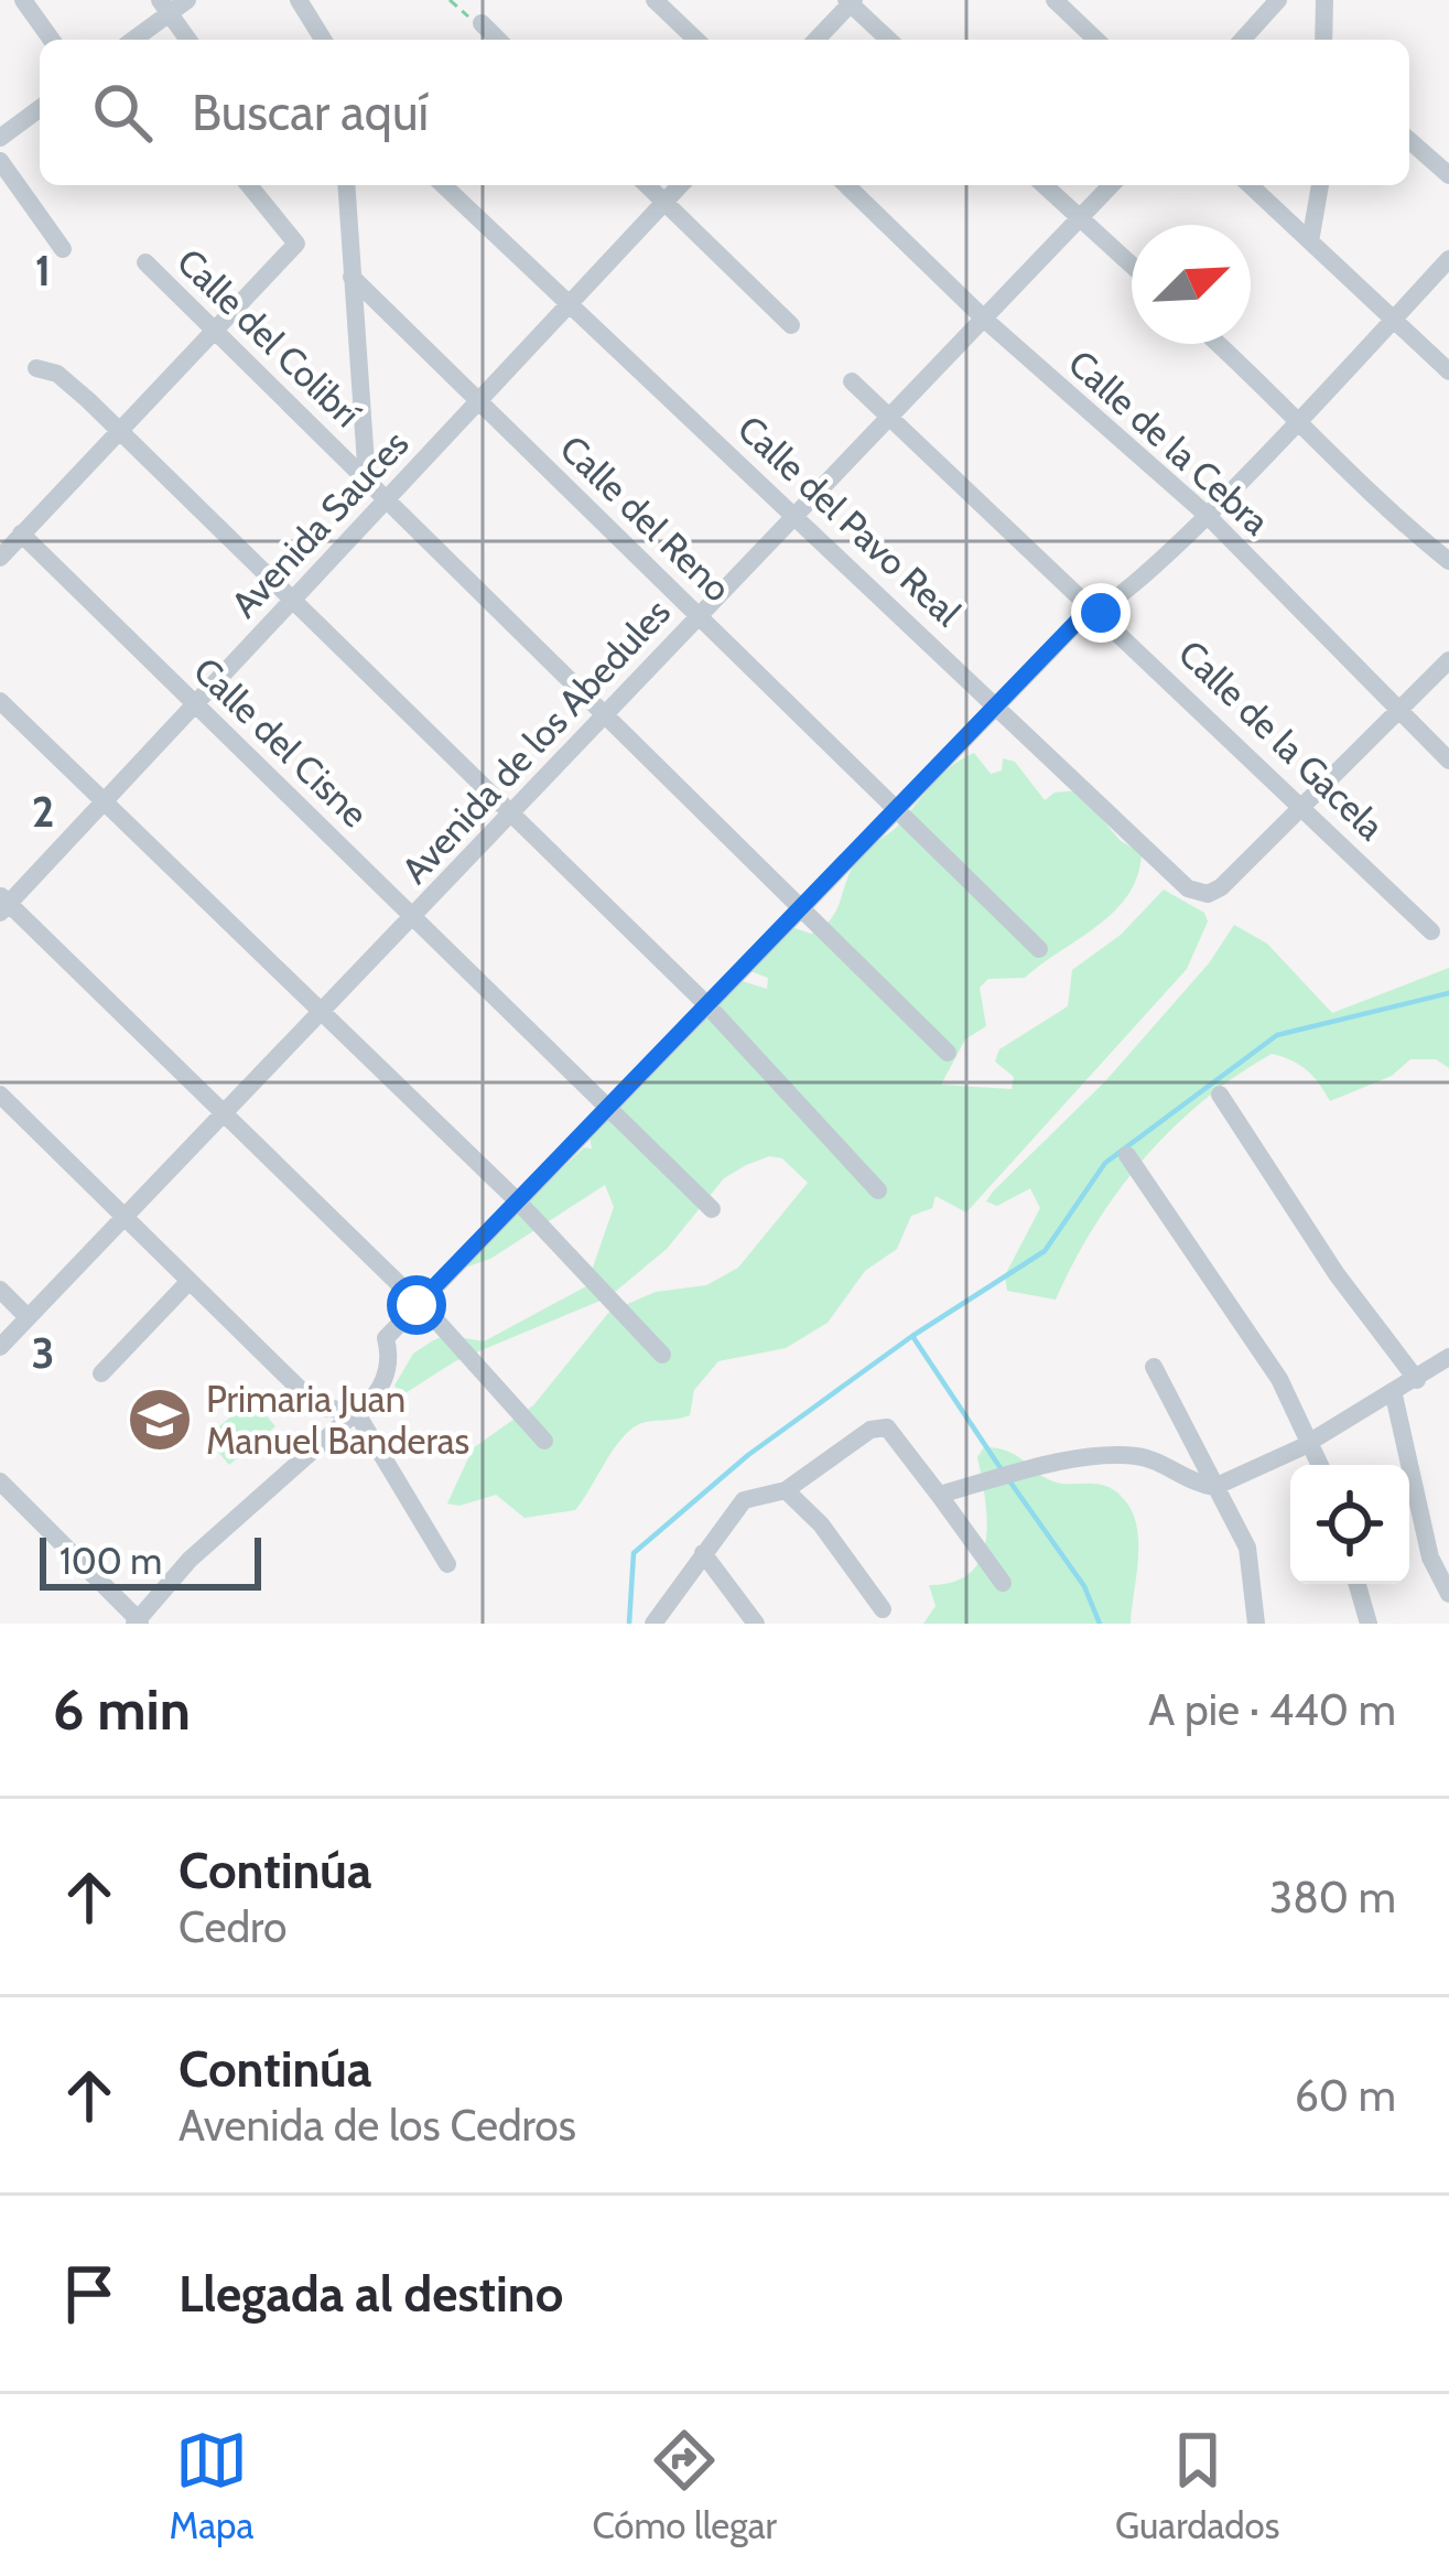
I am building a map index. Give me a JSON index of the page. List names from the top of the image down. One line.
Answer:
{"streets":{"street":["Calle del Colibrí","Calle de la Cebra","Calle del Reno","Calle del Pavo Real","Avenida Sauces","Calle de la Gacela","Avenida de los Abedules","Calle del Cisne"]},"crossings":[["Calle del Colibrí","Avenida Sauces"],["Calle del Colibrí","Avenida de los Abedules"],["Calle de la Cebra","Avenida de los Abedules"],["Calle del Reno","Avenida Sauces"],["Calle del Reno","Avenida de los Abedules"],["Calle del Pavo Real","Avenida Sauces"],["Calle del Pavo Real","Calle de la Gacela"],["Calle del Pavo Real","Avenida de los Abedules"],["Avenida Sauces","Calle del Cisne"],["Calle de la Gacela","Avenida de los Abedules"],["Avenida de los Abedules","Calle del Cisne"]],"places":{"school or university":["Primaria Juan Manuel Banderas"]},"scale_bar":"100 m","north":"top right","page":{"search":"Buscar aquí","scale":"100 m","heading":["6 min","A pie · 440 m"],"list":[["Continúa","Cedro","380 m"],["Continúa","Avenida de los Cedros","60 m"],"Llegada al destino"],"nav":["Mapa","Cómo llegar","Guardados"]},"grid":{"rows":["1","2","3"]}}
